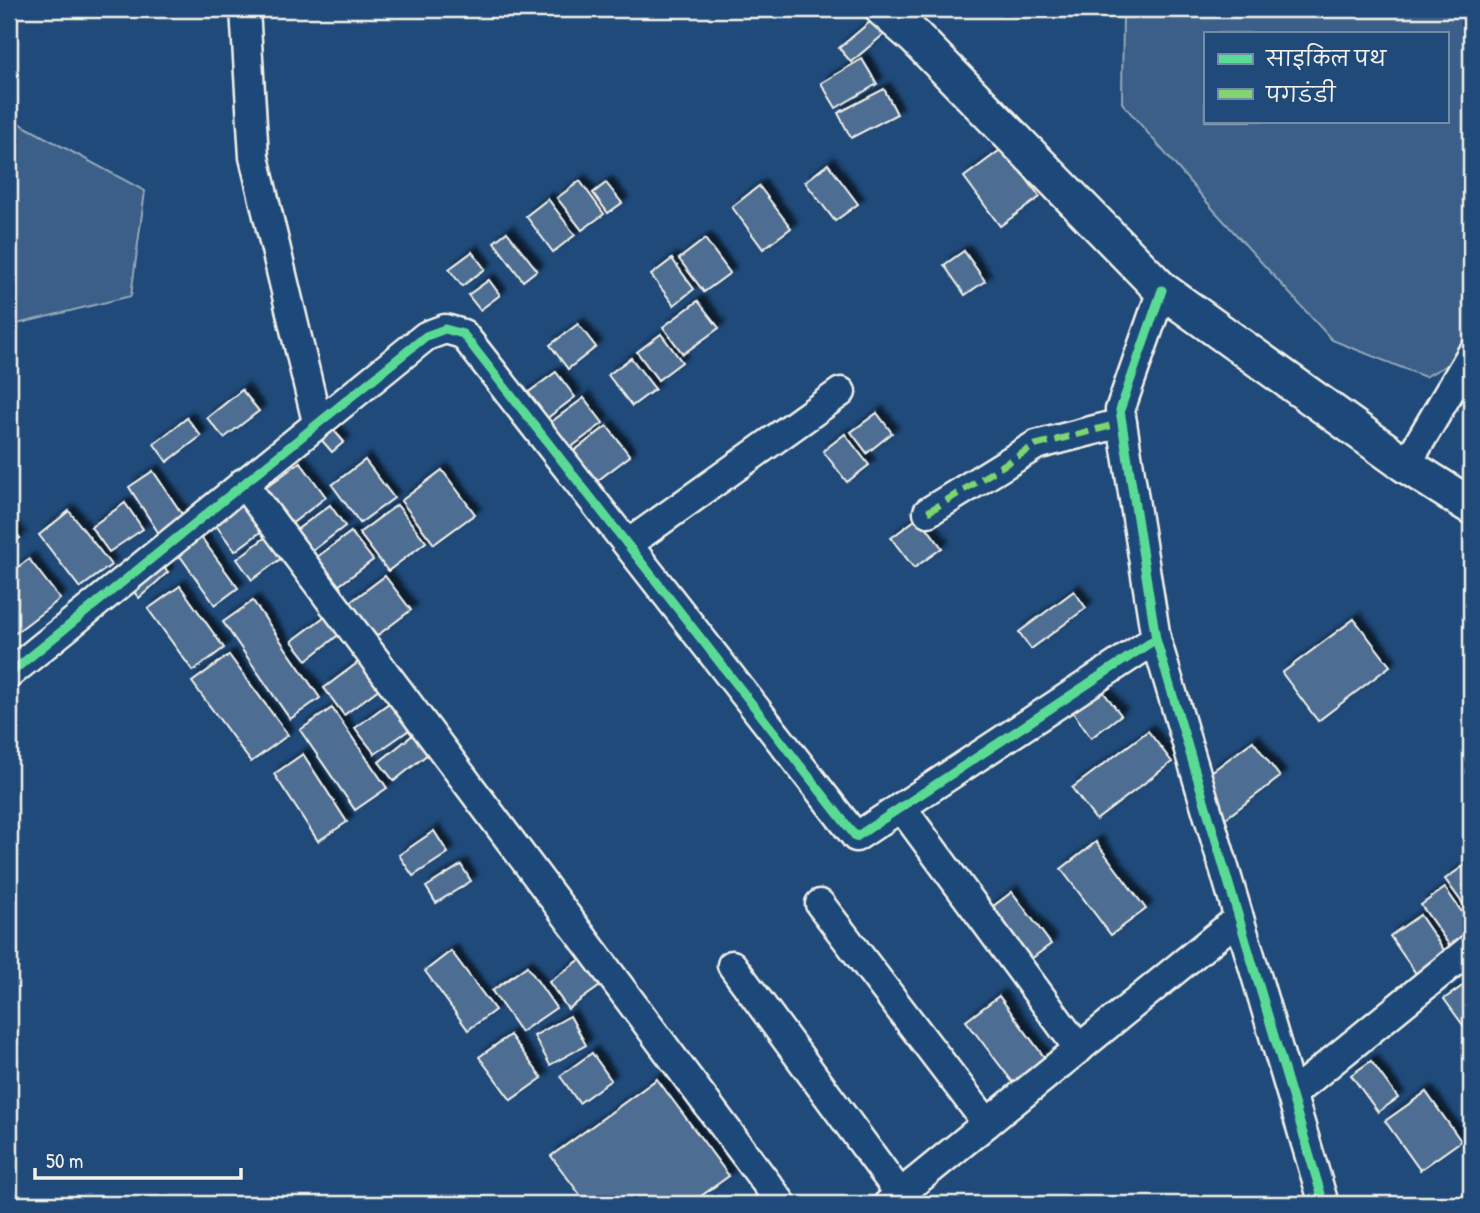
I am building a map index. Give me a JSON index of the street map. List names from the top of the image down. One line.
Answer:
{"legend":["साइकिल पथ","पगडंडी"],"scale_bar":"50 m"}
